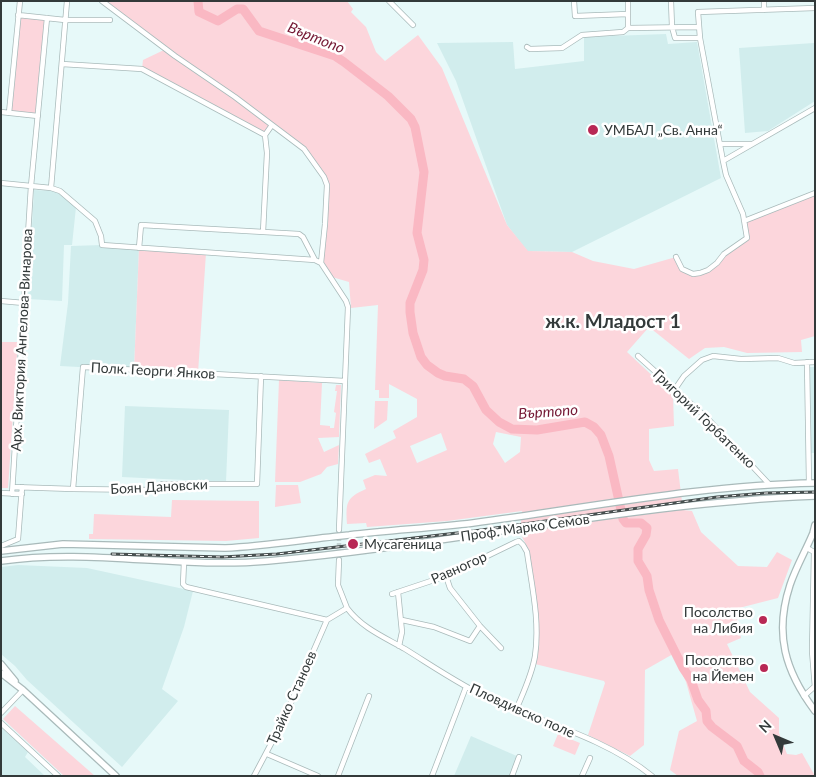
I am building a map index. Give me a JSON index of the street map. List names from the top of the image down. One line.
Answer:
{"streets":{"main road":["Проф. Марко Семов"],"street":["Арх. Виктория Ангелова-Винарова","Полк. Георги Янков","Григорий Горбатенко","Боян Дановски","Равногор","Трайко Станоев","Пловдивско поле"]},"crossings":[["Арх. Виктория Ангелова-Винарова","Боян Дановски"],["Полк. Георги Янков","Боян Дановски"],["Григорий Горбатенко","Проф. Марко Семов"],["Равногор","Пловдивско поле"]],"districts":["ж.к. Младост 1"],"water":["Въртопо"],"places":["УМБАЛ „Св. Анна“","Мусагеница","Посолство на Либия","Посолство на Йемен"],"north":"top left"}
